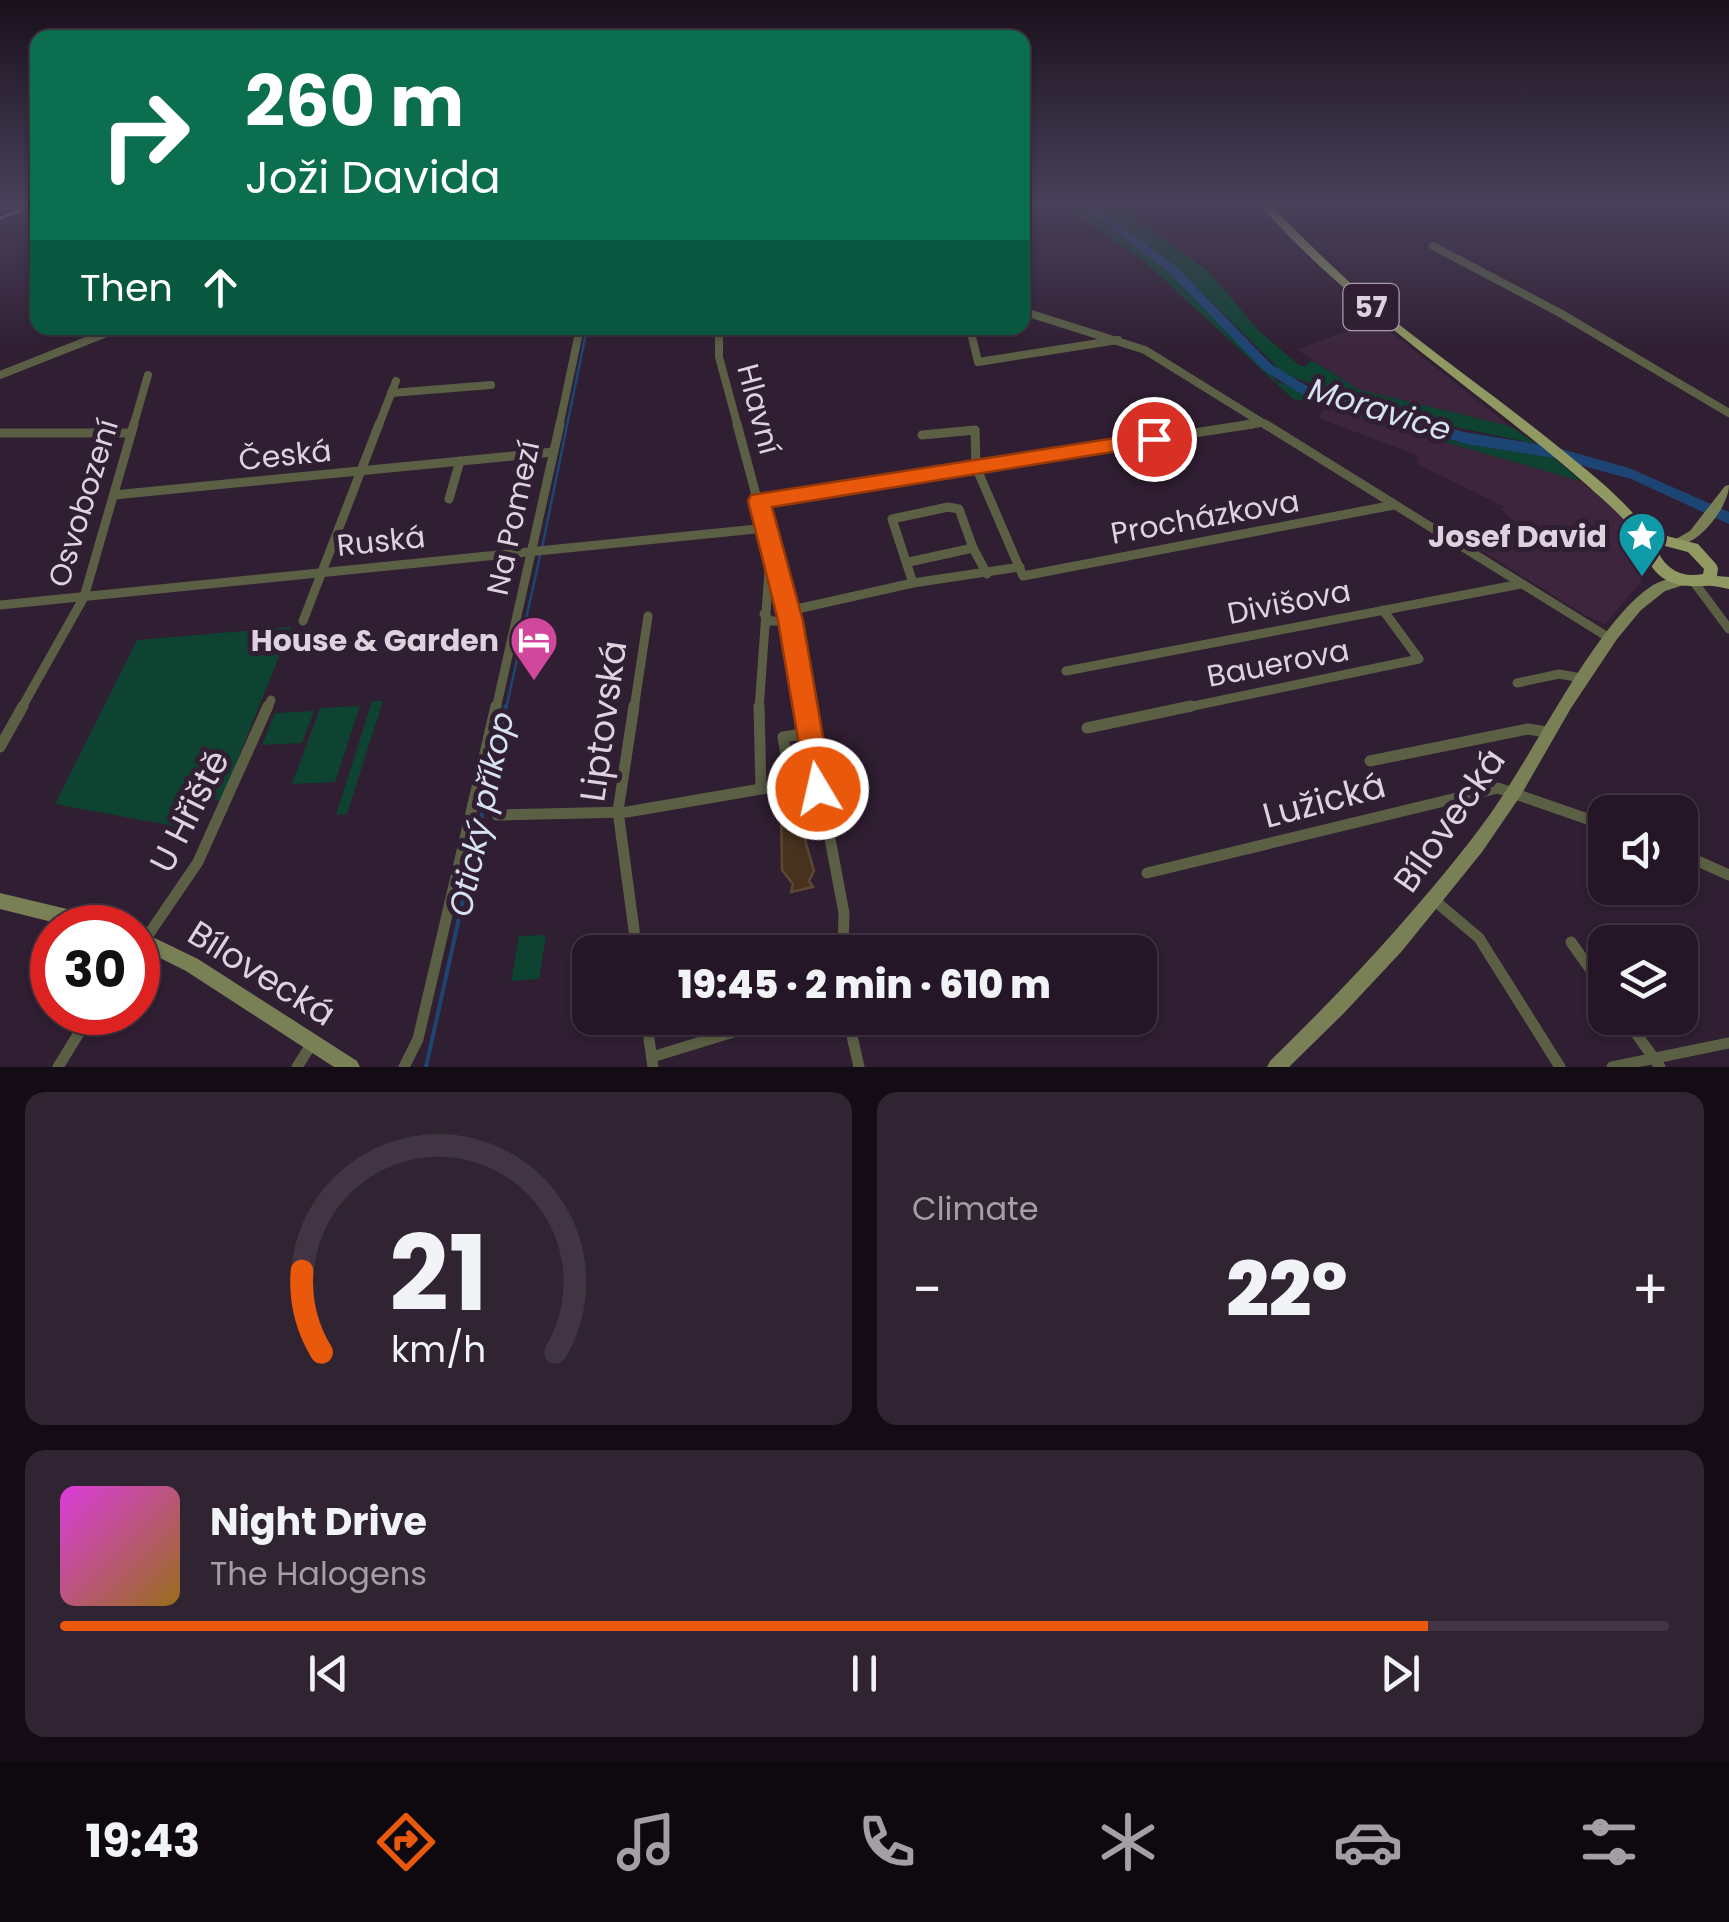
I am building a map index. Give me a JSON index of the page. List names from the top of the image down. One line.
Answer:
{"streets":{"main road":["57","Bílovecká"],"street":["Hlavní","Česká","Osvobození","Procházkova","Na Pomezí","Ruská","Divišova","Bauerova","Liptovská","Lužická","U Hřiště"]},"crossings":[["57","Bílovecká"],["Hlavní","Ruská"],["Česká","Osvobození"],["Česká","Na Pomezí"],["Osvobození","Ruská"],["Na Pomezí","Ruská"],["Divišova","Bauerova"],["Lužická","Bílovecká"]],"water":["Moravice","Otický příkop"],"places":{"place":["Josef David"],"hotel":["House & Garden"]},"page":{"turn":["260 m","Joži Davida"],"then":"Then","limit":"30","trip":"19:45 · 2 min · 610 m","tile":"Climate","heat":["−","22°","+"],"song":["Night Drive","The Halogens"],"tabs":"19:43","gauge":["21","km/h"]}}
